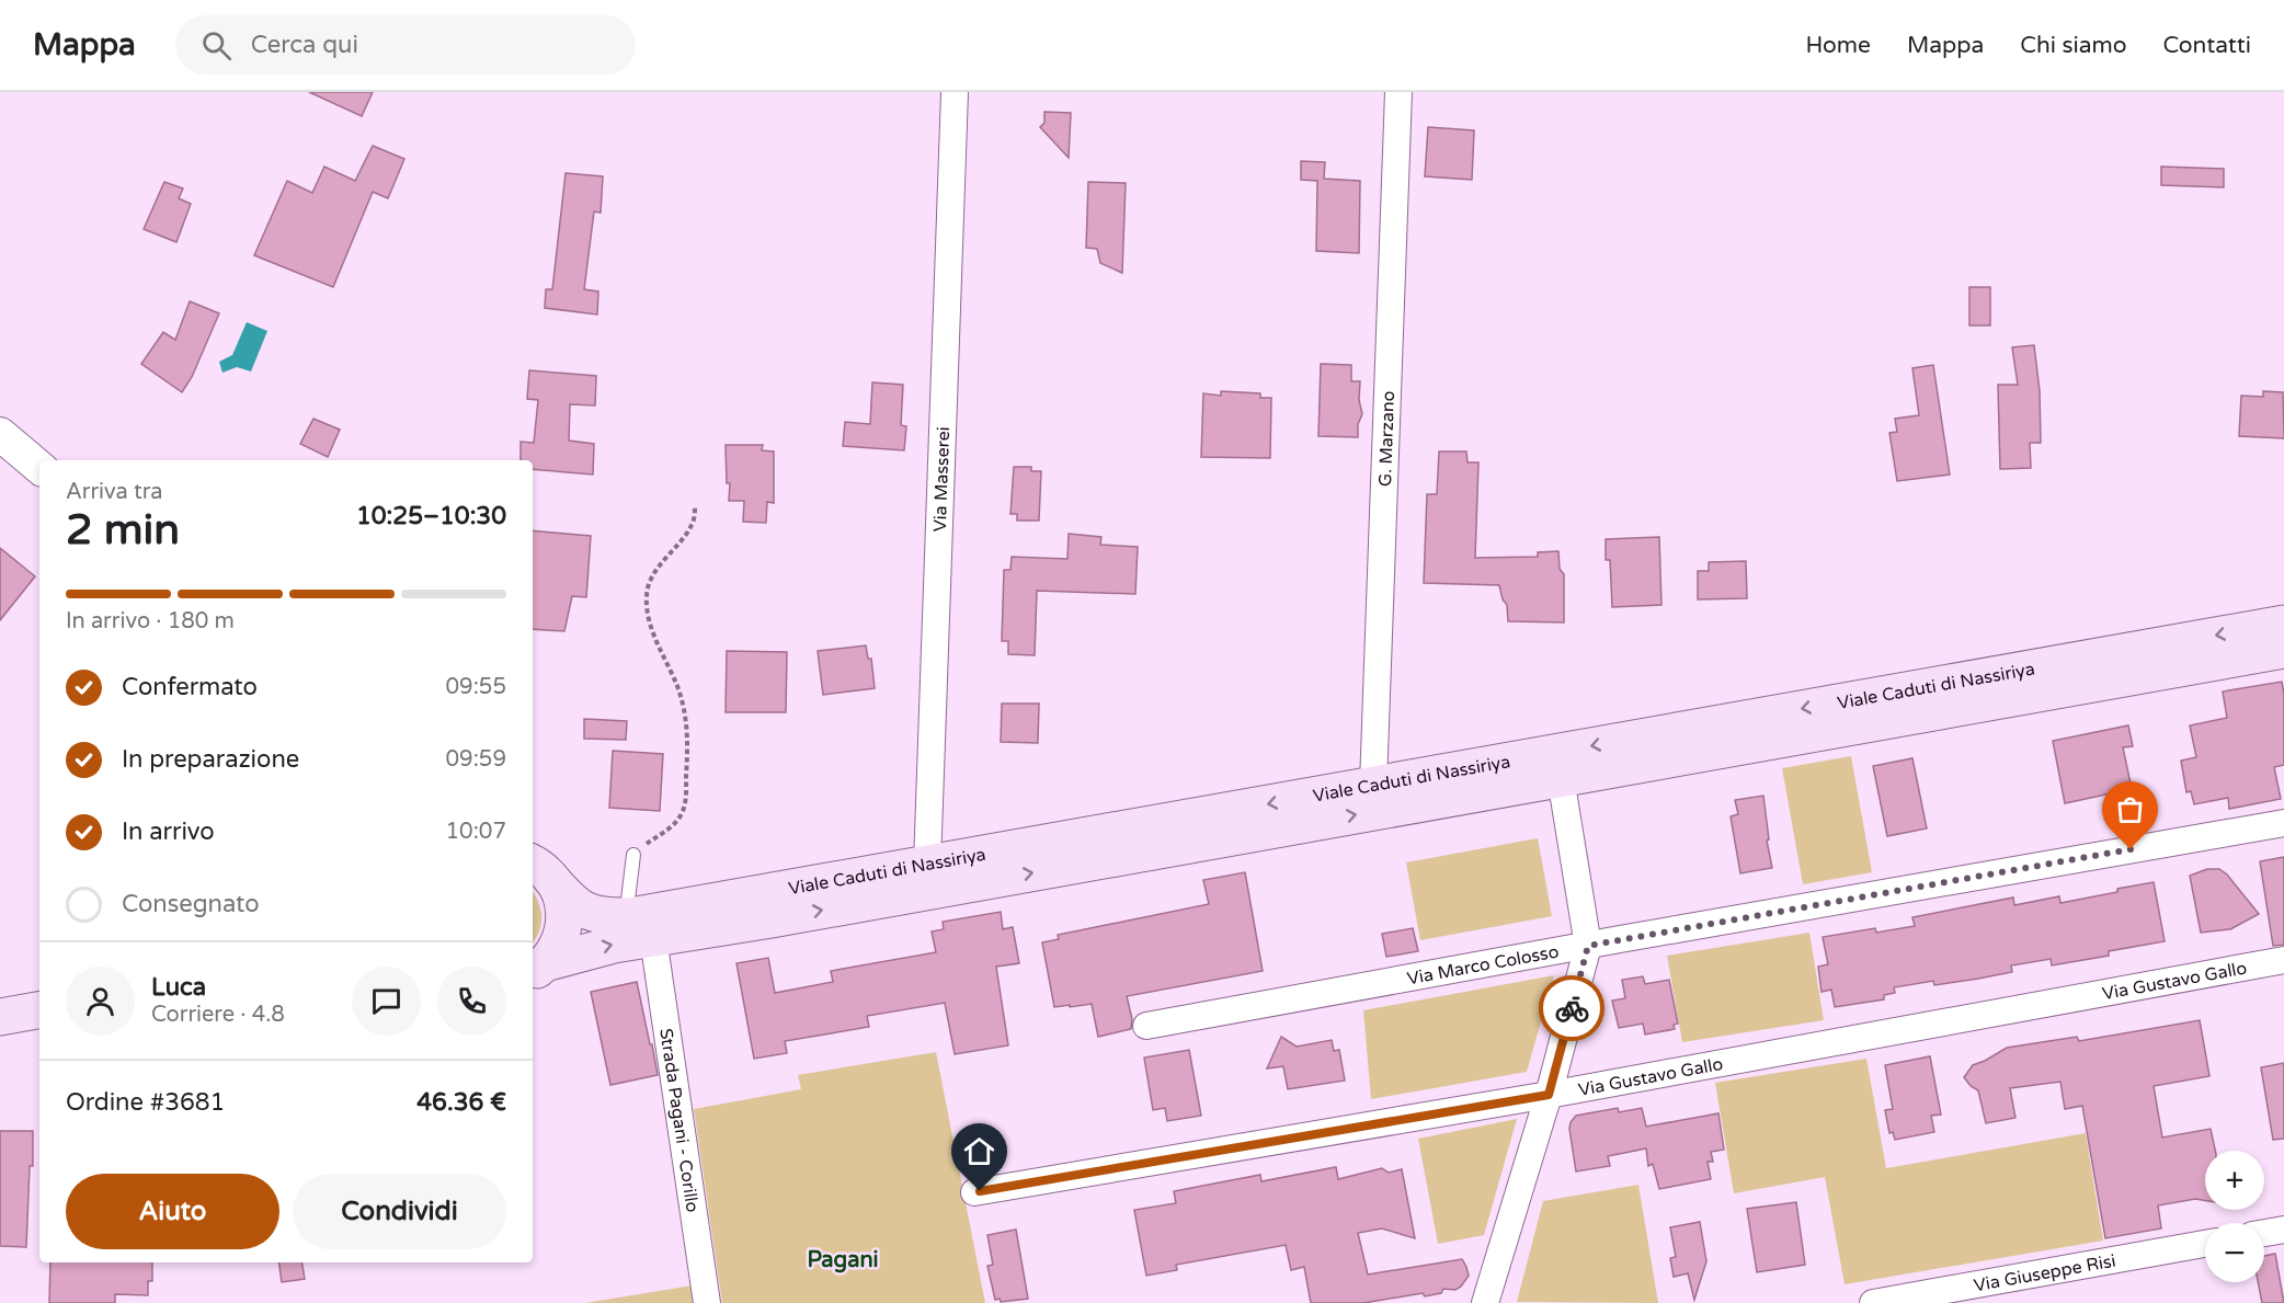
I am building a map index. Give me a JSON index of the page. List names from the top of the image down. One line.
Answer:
{"streets":{"main road":["Viale Caduti di Nassiriya"],"street":["G. Marzano","Via Masserei","Via Marco Colosso","Via Gustavo Gallo","Strada Pagani - Corillo","Via Giuseppe Risi"]},"crossings":[["G. Marzano","Viale Caduti di Nassiriya"],["Via Masserei","Viale Caduti di Nassiriya"],["Viale Caduti di Nassiriya","Strada Pagani - Corillo"]],"districts":["Pagani"],"page":{"header":"Mappa","search":"Cerca qui","nav":["Home","Mappa","Chi siamo","Contatti"],"heading":["2 min","Arriva tra","10:25–10:30"],"panel":["Luca","Corriere · 4.8","Ordine #3681","46.36 €"],"bar":"In arrivo · 180 m","list":[["Confermato","09:55"],["In preparazione","09:59"],["In arrivo","10:07"],"Consegnato"],"map_buttons":["+","−"],"buttons":["Aiuto","Condividi"]}}
